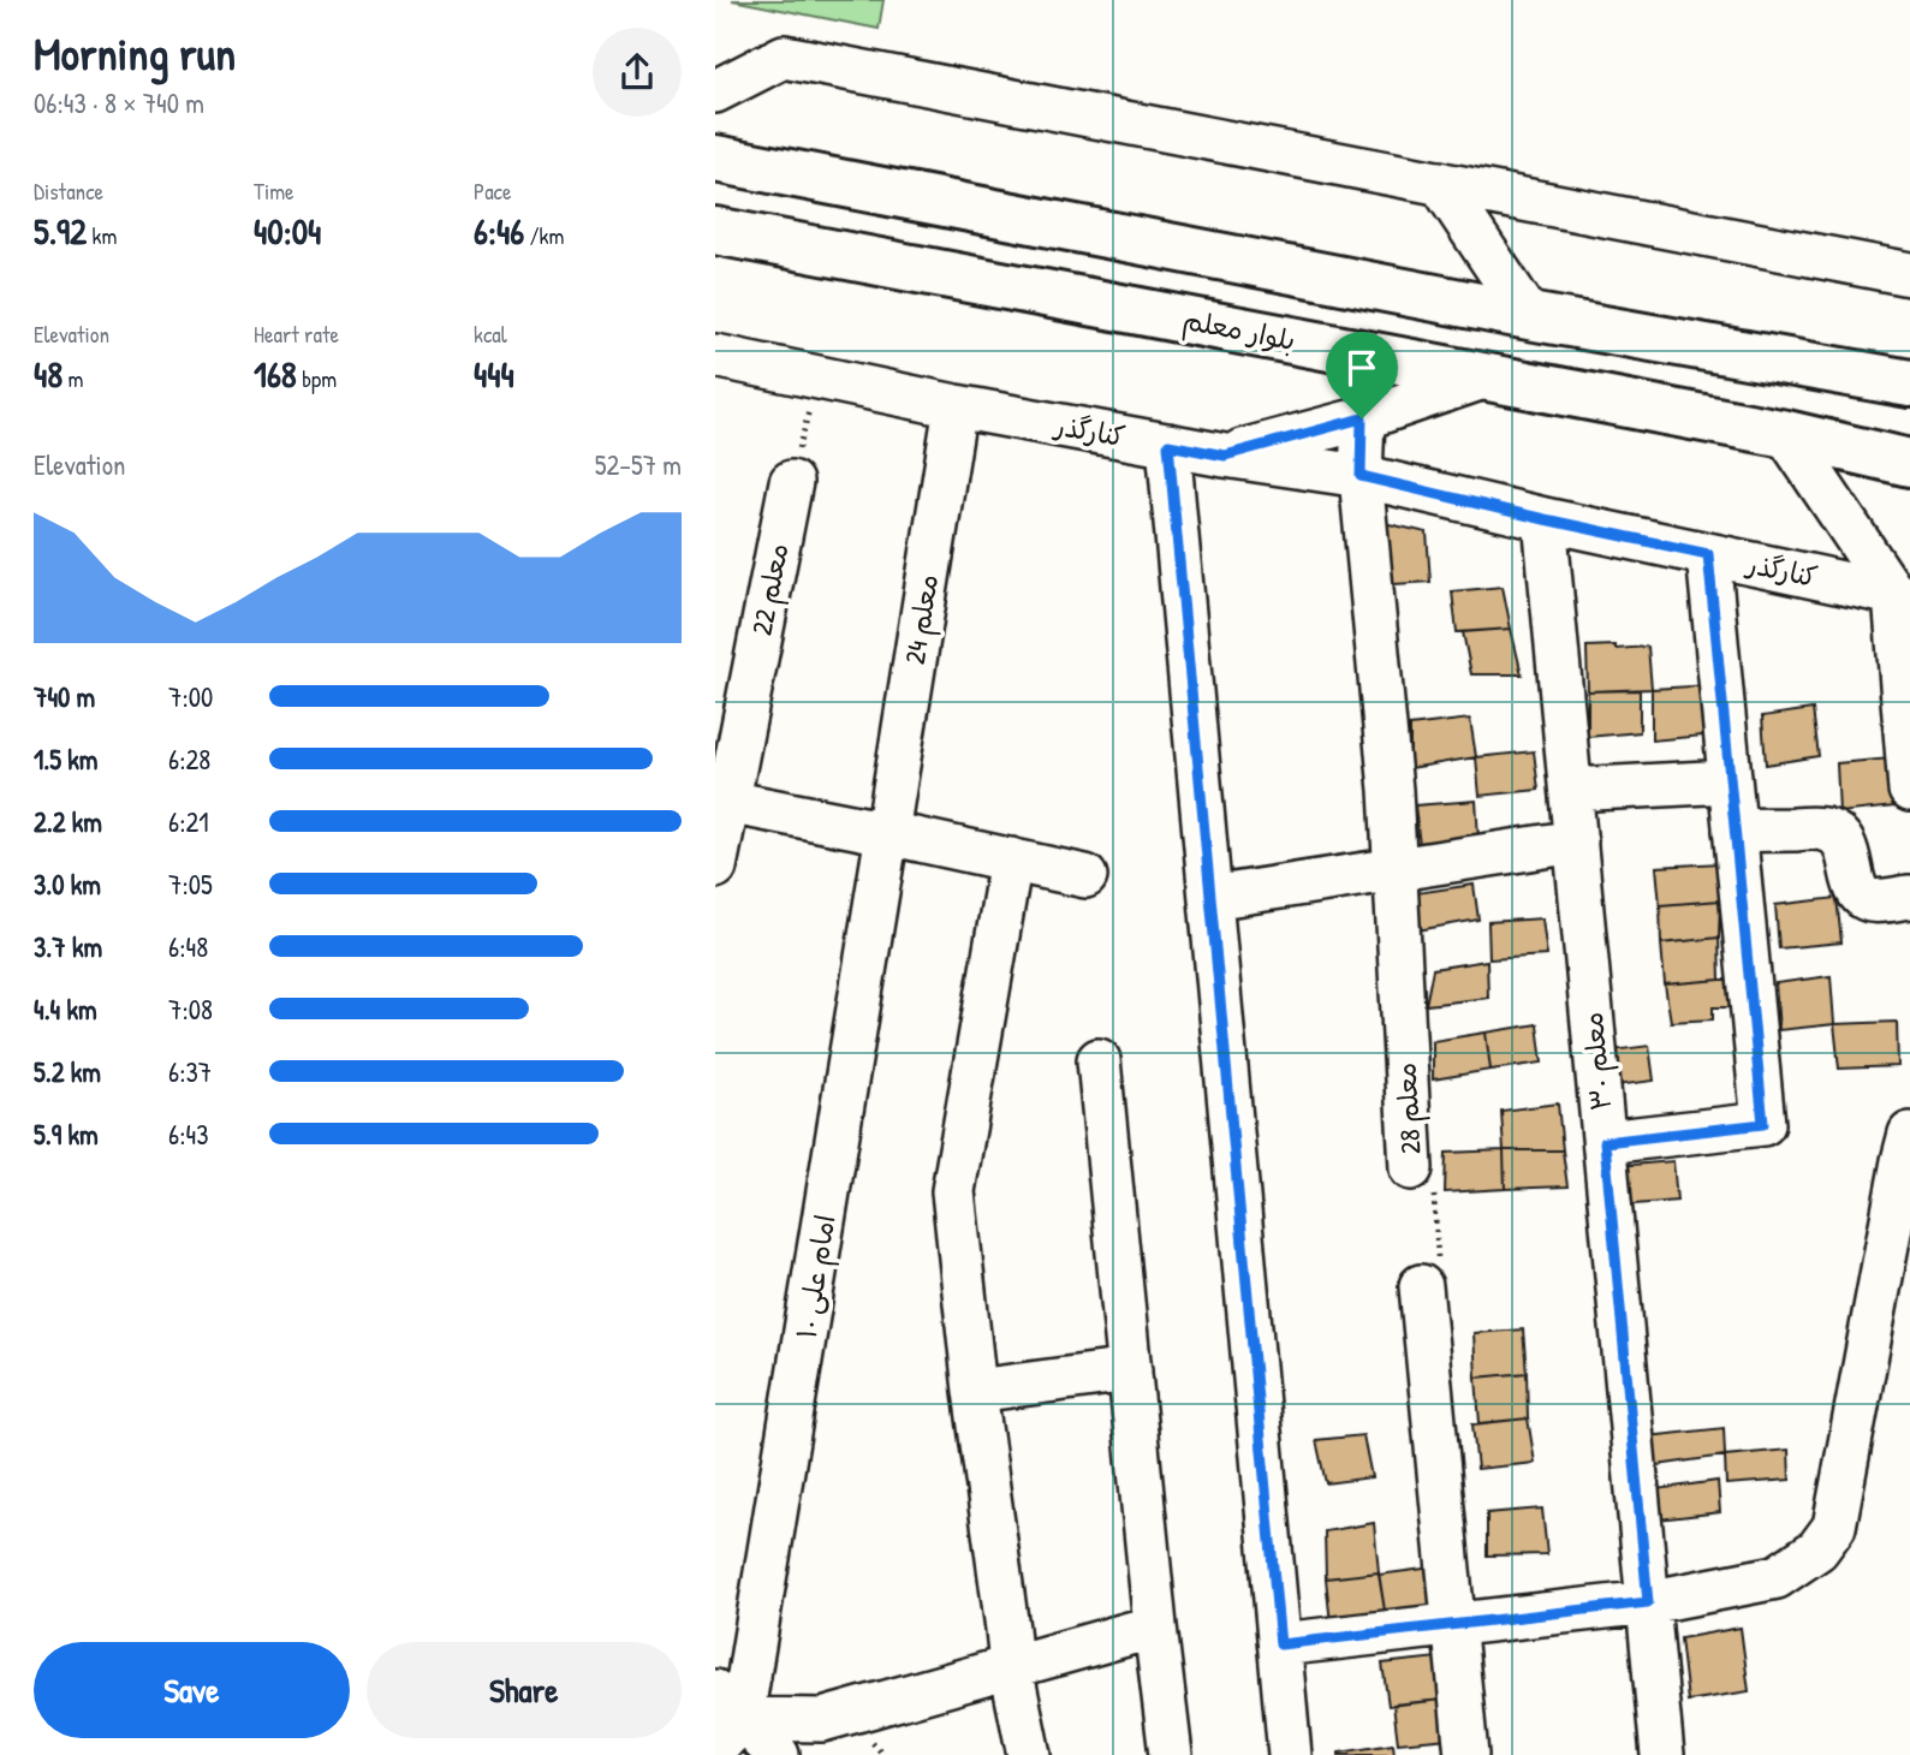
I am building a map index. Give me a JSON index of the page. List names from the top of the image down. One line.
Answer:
{"streets":{"main road":["بلوار معلم"],"street":["کنارگذر","معلم 22","معلم 24","معلم ۳۰","معلم 28","امام علی ۱۰"]},"crossings":[["کنارگذر","معلم 24"],["کنارگذر","معلم ۳۰"],["کنارگذر","معلم 28"],["معلم 24","امام علی ۱۰"]],"page":{"heading":["Morning run","06:43 · 8 × 740 m"],"stats":[["Distance","5.92 km"],["Time","40:04"],["Pace","6:46 /km"],["Elevation","48 m"],["Heart rate","168 bpm"],["kcal","444"]],"chart":["Elevation","52–57 m"],"list":[{"name":"740 m","note":"7:00"},{"name":"1.5 km","note":"6:28"},{"name":"2.2 km","note":"6:21"},{"name":"3.0 km","note":"7:05"},{"name":"3.7 km","note":"6:48"},{"name":"4.4 km","note":"7:08"},{"name":"5.2 km","note":"6:37"},{"name":"5.9 km","note":"6:43"}],"buttons":["Save","Share"]}}
